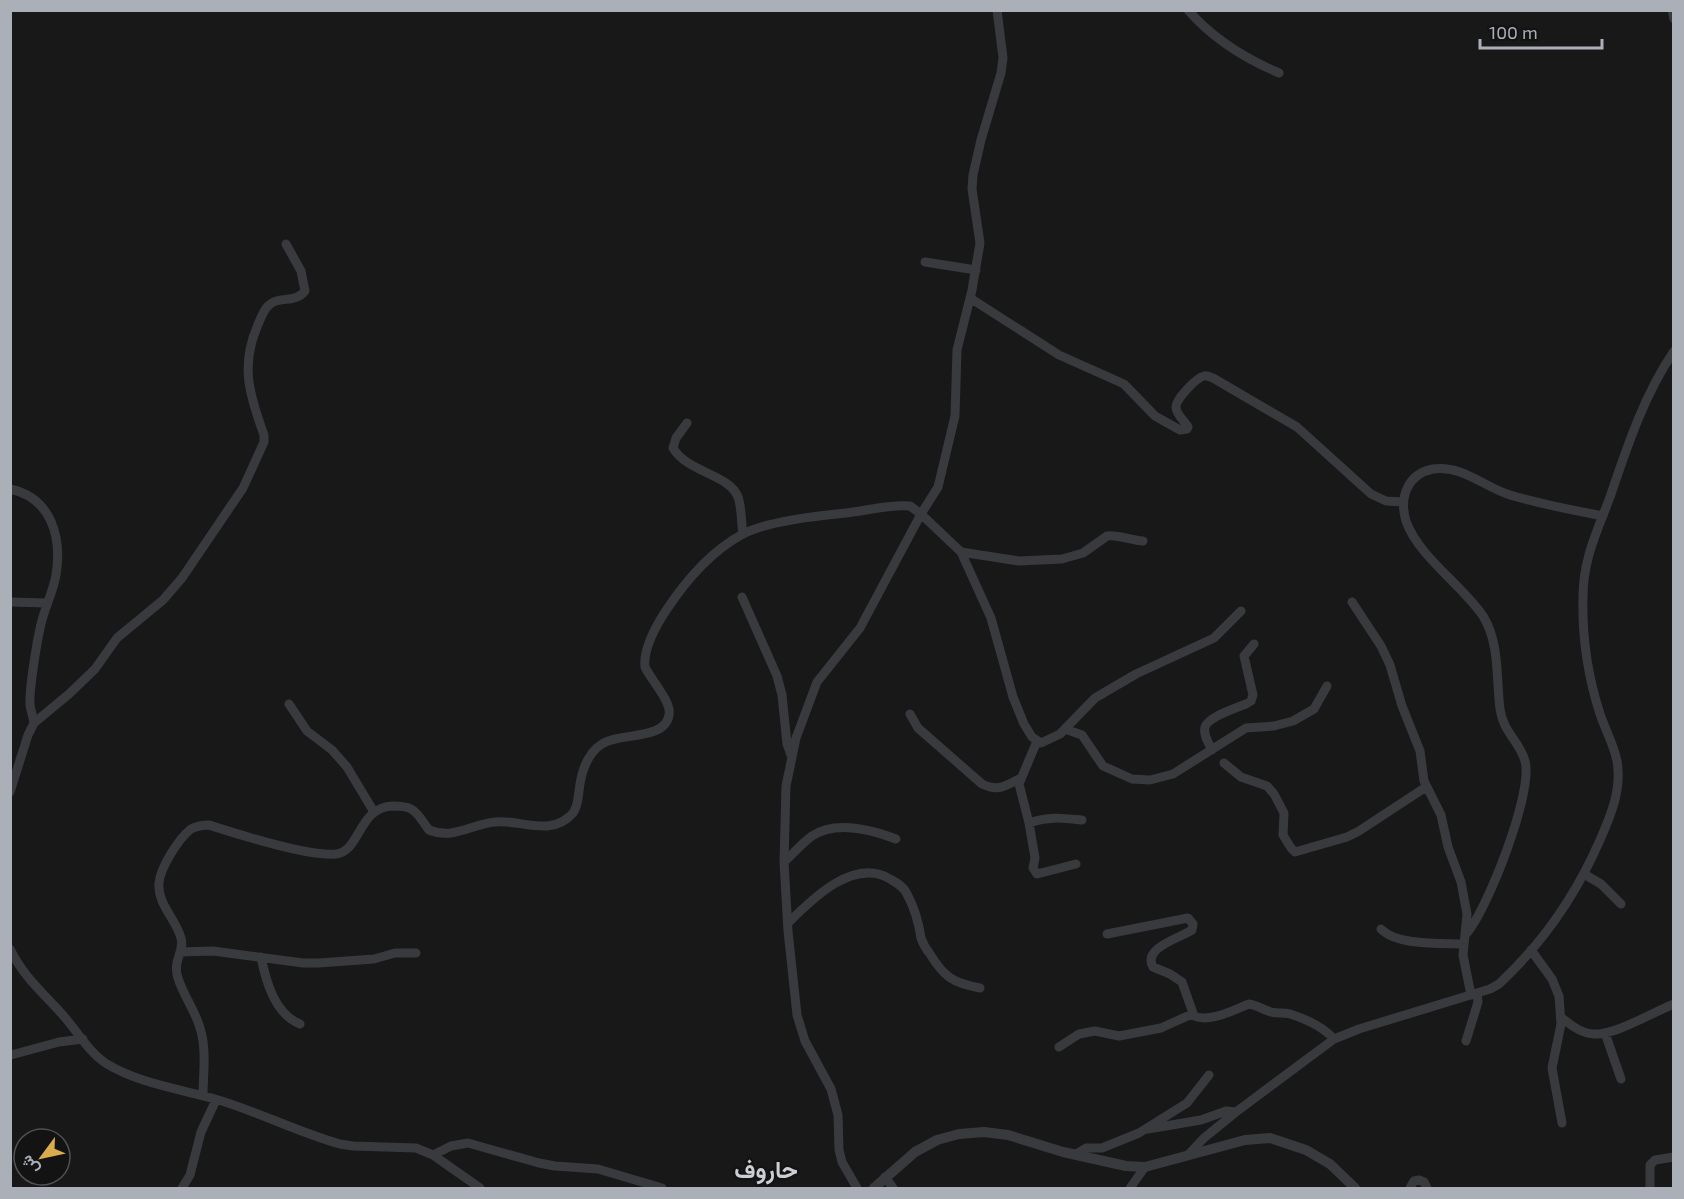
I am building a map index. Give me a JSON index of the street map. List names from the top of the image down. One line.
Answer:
{"districts":["حاروف"],"scale_bar":"100 m","north":"bottom left"}
